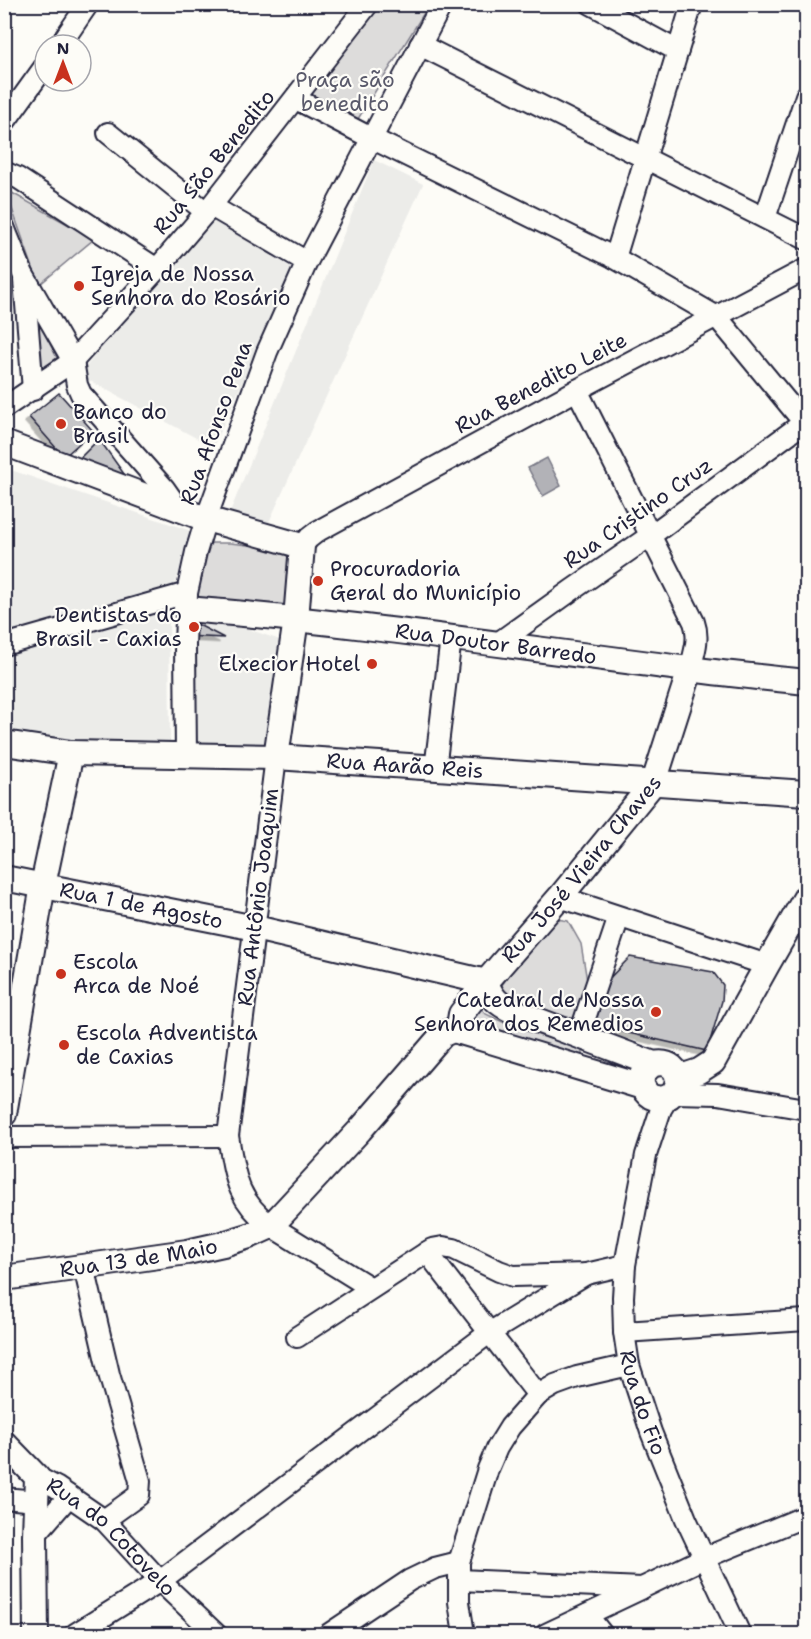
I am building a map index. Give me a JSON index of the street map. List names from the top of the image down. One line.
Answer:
{"streets":{"main road":["Rua Doutor Barredo","Rua Aarão Reis","Rua José Vieira Chaves","Rua Antônio Joaquim","Rua 1 de Agosto","Rua 13 de Maio","Rua do Cotovelo"],"street":["Rua São Benedito","Rua Benedito Leite","Rua Afonso Pena","Rua Cristino Cruz","Rua do Fio"]},"crossings":[["Rua Benedito Leite","Rua Antônio Joaquim"],["Rua Afonso Pena","Rua Doutor Barredo"],["Rua Afonso Pena","Rua Aarão Reis"],["Rua Cristino Cruz","Rua Doutor Barredo"],["Rua Doutor Barredo","Rua José Vieira Chaves"],["Rua Doutor Barredo","Rua Antônio Joaquim"],["Rua Aarão Reis","Rua José Vieira Chaves"],["Rua Aarão Reis","Rua Antônio Joaquim"],["Rua José Vieira Chaves","Rua 1 de Agosto"],["Rua Antônio Joaquim","Rua 1 de Agosto"],["Rua Antônio Joaquim","Rua 13 de Maio"]],"parks":["Praça são benedito"],"places":["Igreja de Nossa Senhora do Rosário","Banco do Brasil","Procuradoria Geral do Município","Dentistas do Brasil - Caxias","Elxecior Hotel","Escola Arca de Noé","Catedral de Nossa Senhora dos Remedios","Escola Adventista de Caxias"],"north":"top"}
